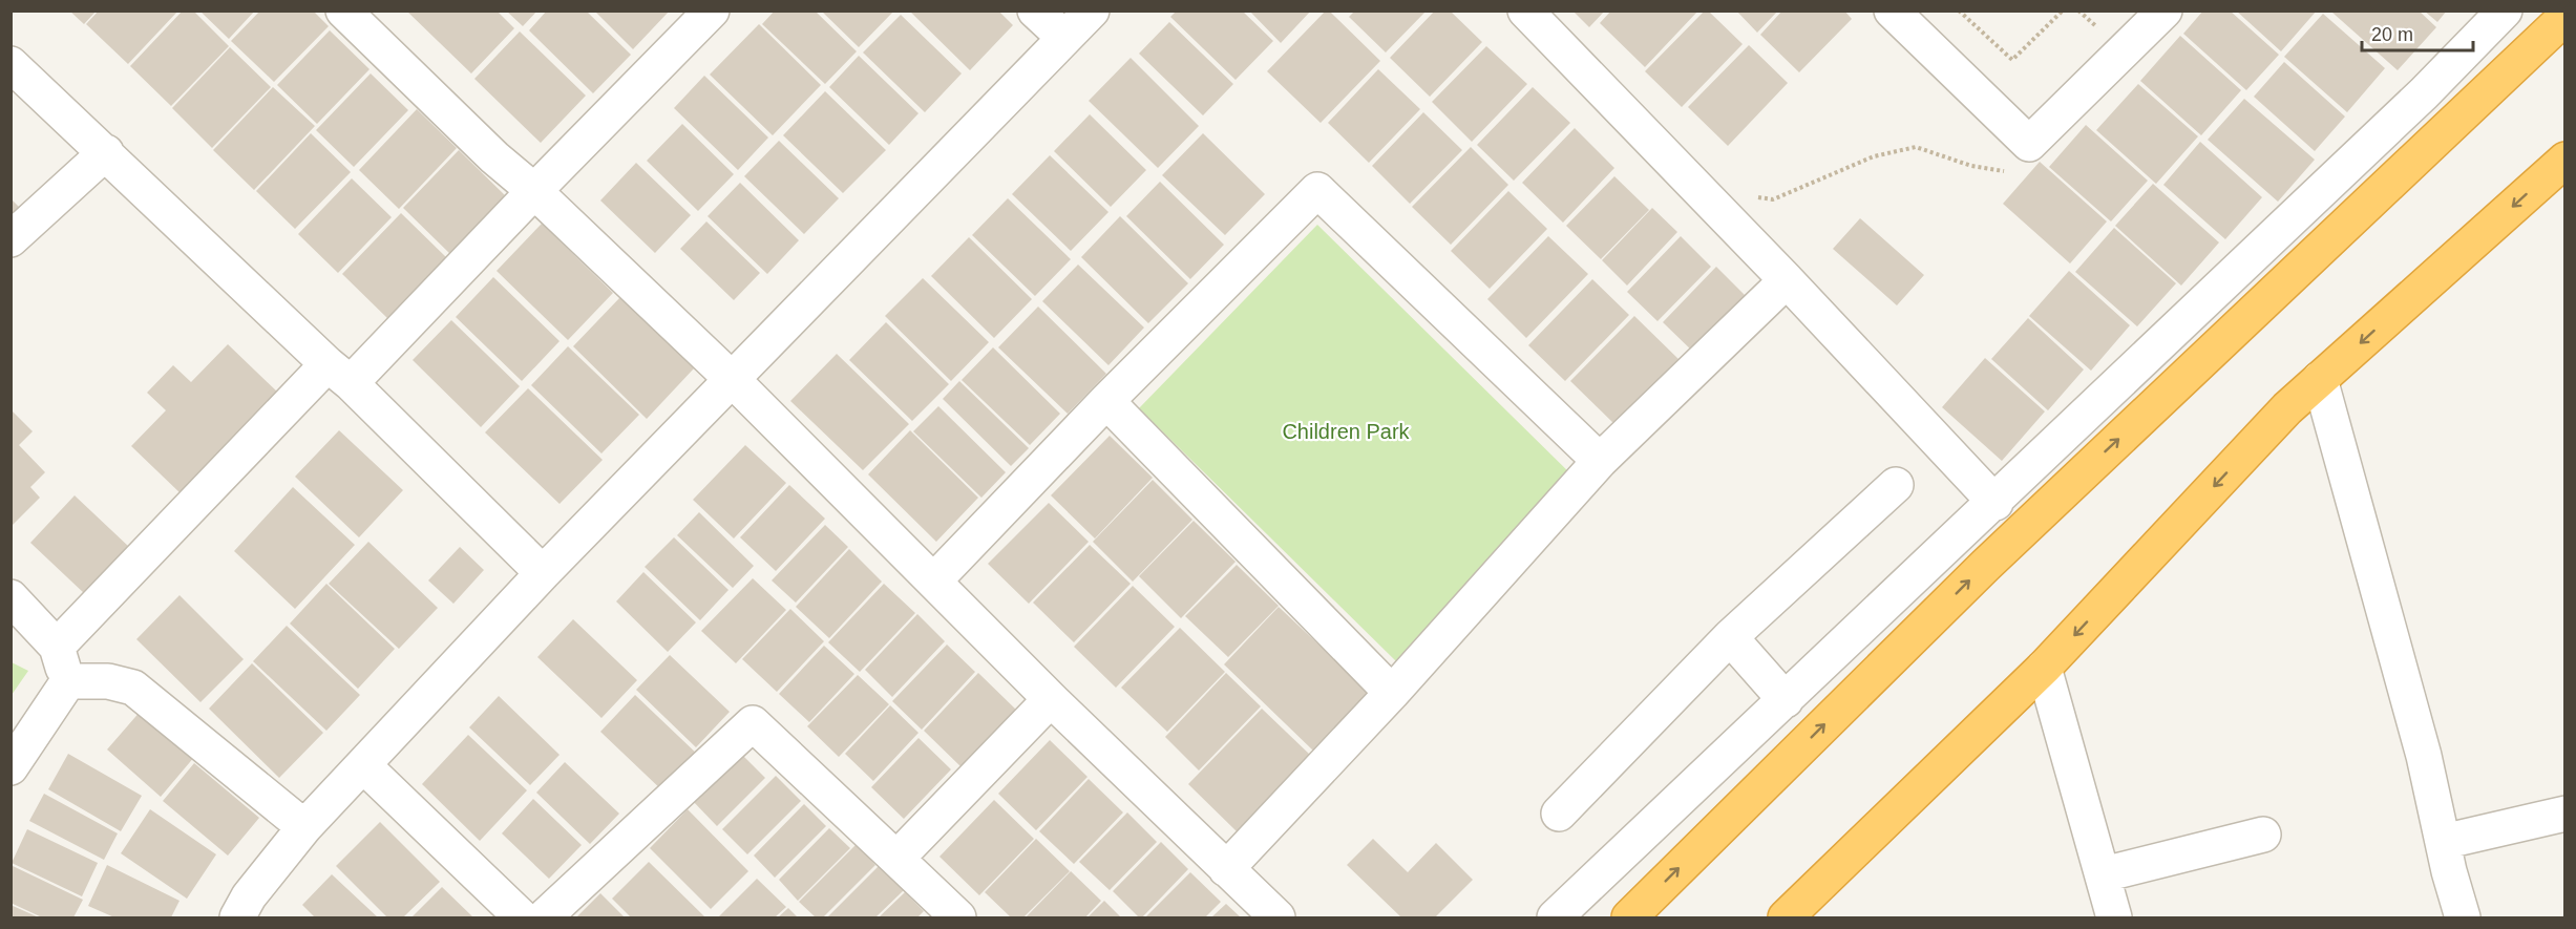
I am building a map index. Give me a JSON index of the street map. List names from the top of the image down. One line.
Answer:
{"parks":["Children Park"],"scale_bar":"20 m"}
